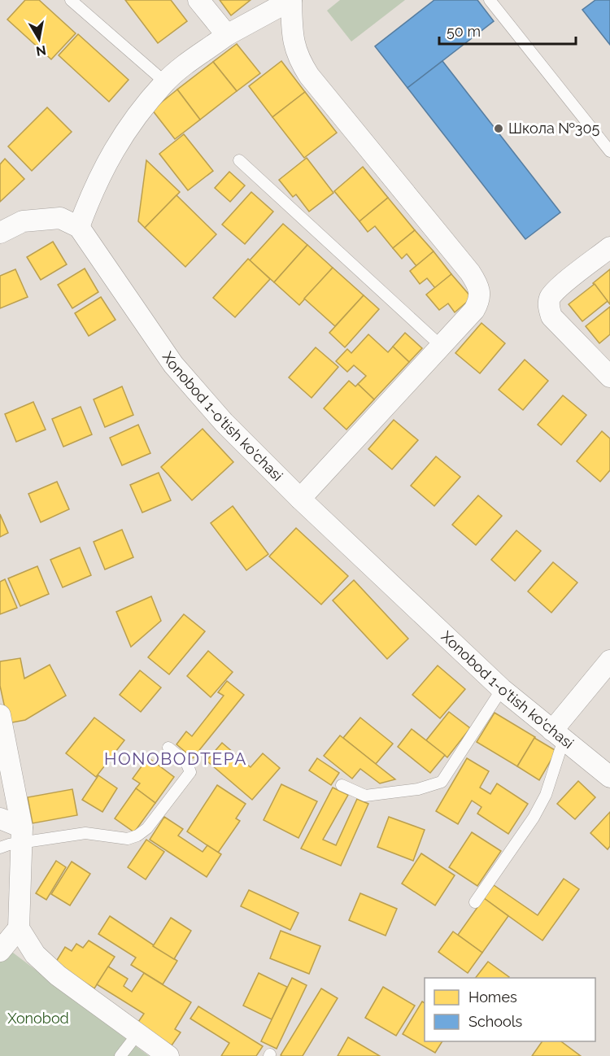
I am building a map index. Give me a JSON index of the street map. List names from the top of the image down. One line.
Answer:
{"streets":{"street":["Xonobod 1-o'tish ko'chasi"]},"districts":["HONOBODTEPA"],"parks":["Xonobod"],"places":["Школа №305"],"legend":["Homes","Schools"],"scale_bar":"50 m","north":"bottom"}
